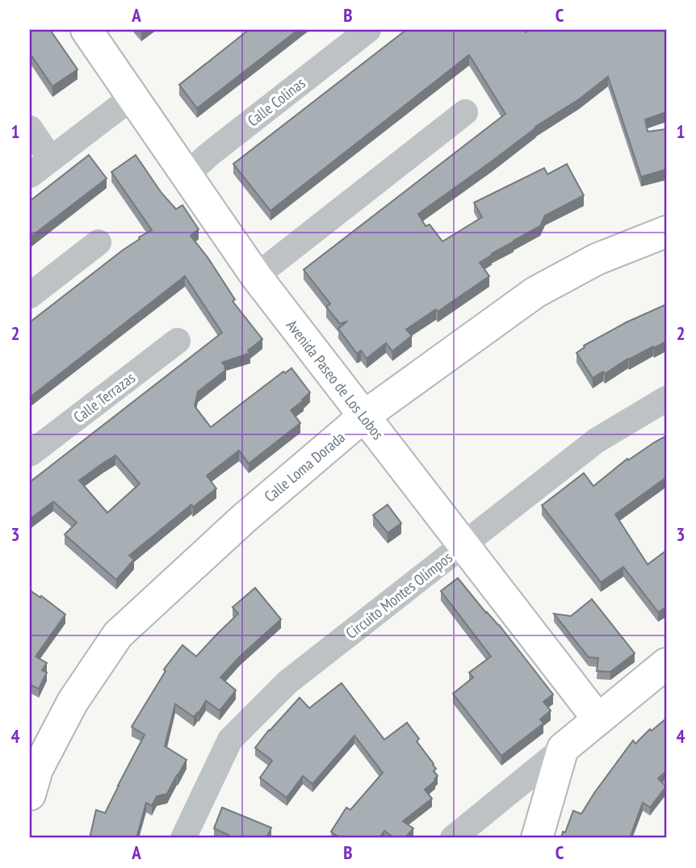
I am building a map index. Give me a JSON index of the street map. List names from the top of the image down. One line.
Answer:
{"streets":{"street":["Calle Colinas","Avenida Paseo de Los Lobos","Calle Terrazas","Calle Loma Dorada","Circuito Montes Olimpos"]},"crossings":[["Calle Colinas","Avenida Paseo de Los Lobos"],["Avenida Paseo de Los Lobos","Calle Loma Dorada"],["Avenida Paseo de Los Lobos","Circuito Montes Olimpos"]],"grid":{"columns":["A","B","C"],"rows":["1","2","3","4"]}}
